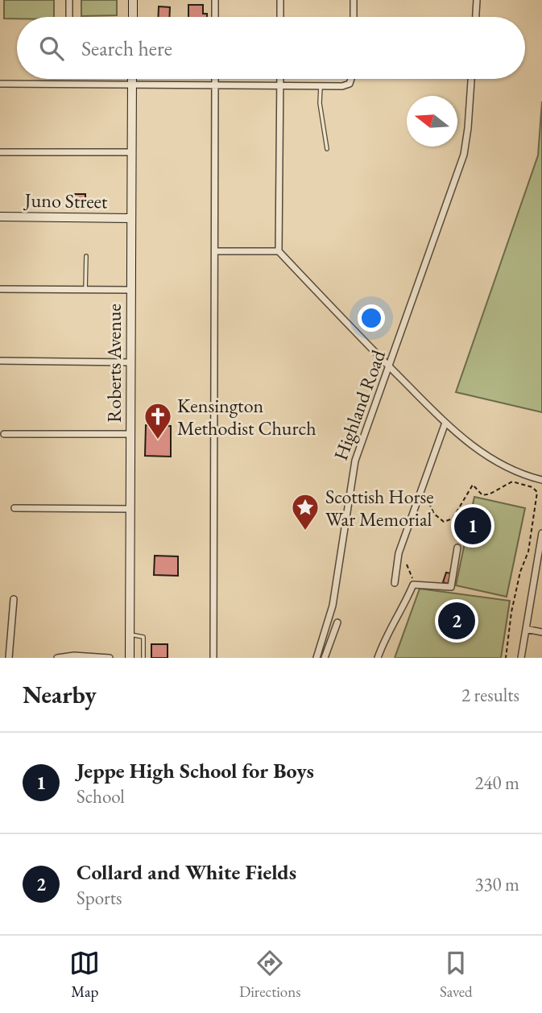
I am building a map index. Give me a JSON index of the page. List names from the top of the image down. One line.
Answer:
{"streets":{"main road":["Juno Street","Roberts Avenue"],"street":["Highland Road"]},"crossings":[["Juno Street","Roberts Avenue"]],"places":{"church":["Kensington Methodist Church"],"place":["Scottish Horse War Memorial"]},"north":"left","page":{"search":"Search here","pins":["1","2"],"heading":["Nearby","2 results"],"list":[{"mark":"1","name":"Jeppe High School for Boys","note":"School","value":"240 m"},{"mark":"2","name":"Collard and White Fields","note":"Sports","value":"330 m"}],"nav":["Map","Directions","Saved"]}}
